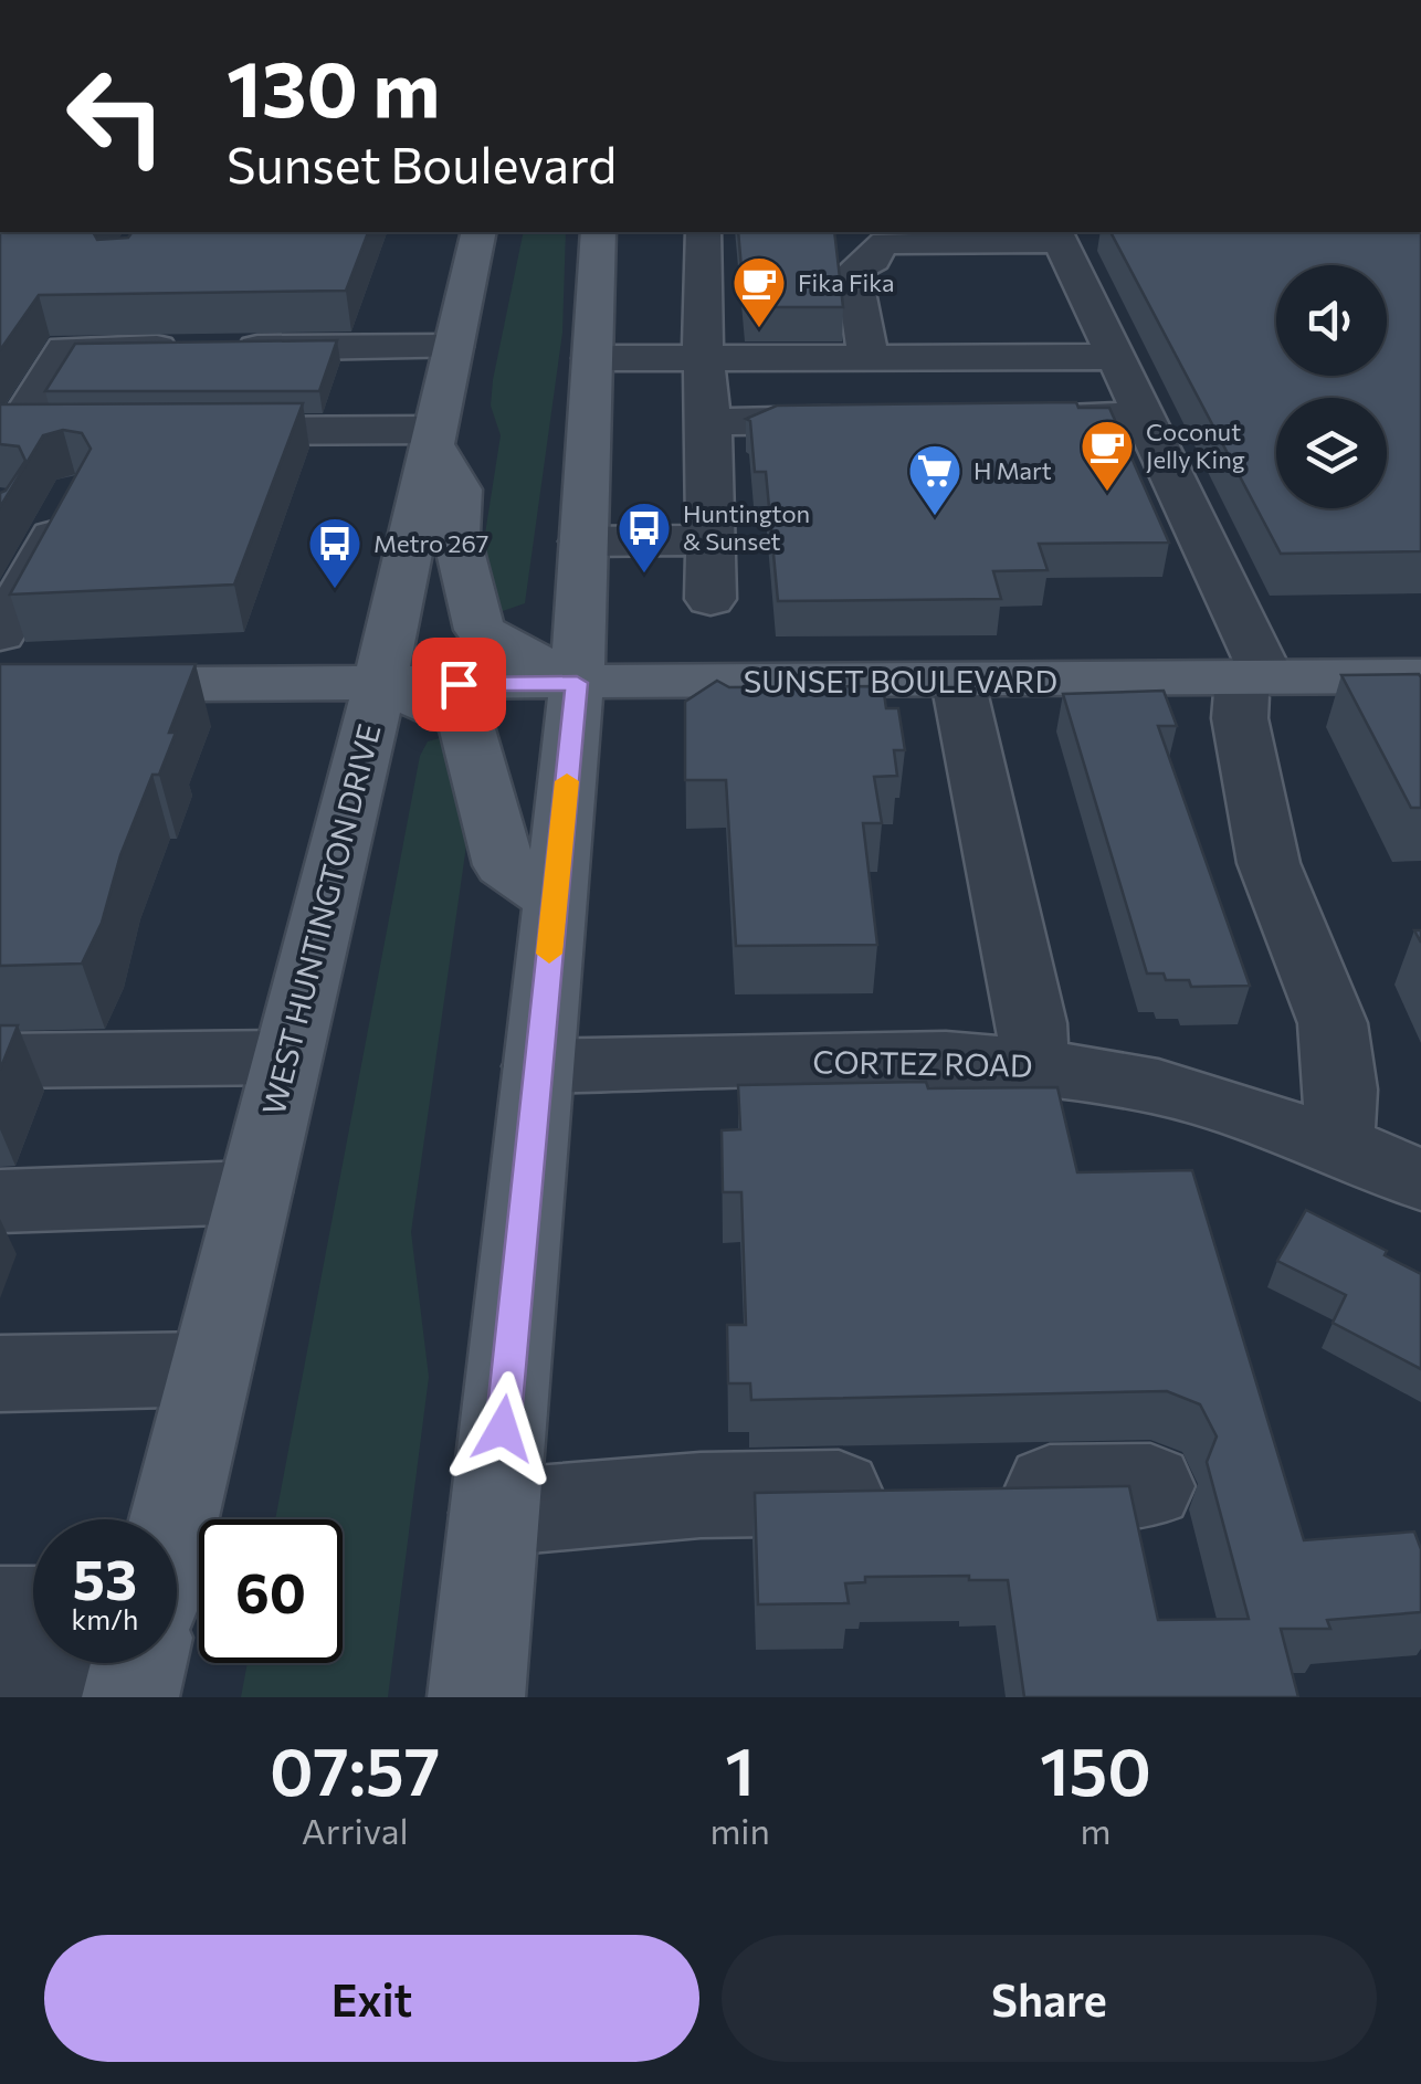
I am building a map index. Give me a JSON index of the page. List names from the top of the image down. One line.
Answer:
{"streets":{"main road":["SUNSET BOULEVARD","WEST HUNTINGTON DRIVE"],"street":["CORTEZ ROAD"]},"crossings":[["SUNSET BOULEVARD","WEST HUNTINGTON DRIVE"]],"places":{"cafe":["Fika Fika","Coconut Jelly King"],"supermarket":["H Mart"],"bus stop":["Huntington & Sunset","Metro 267"]},"page":{"turn":["130 m","Sunset Boulevard"],"speed":"53 km/h","limit":"60","eta":["07:57","Arrival","1","min","150","m"],"buttons":["Exit","Share"]}}
